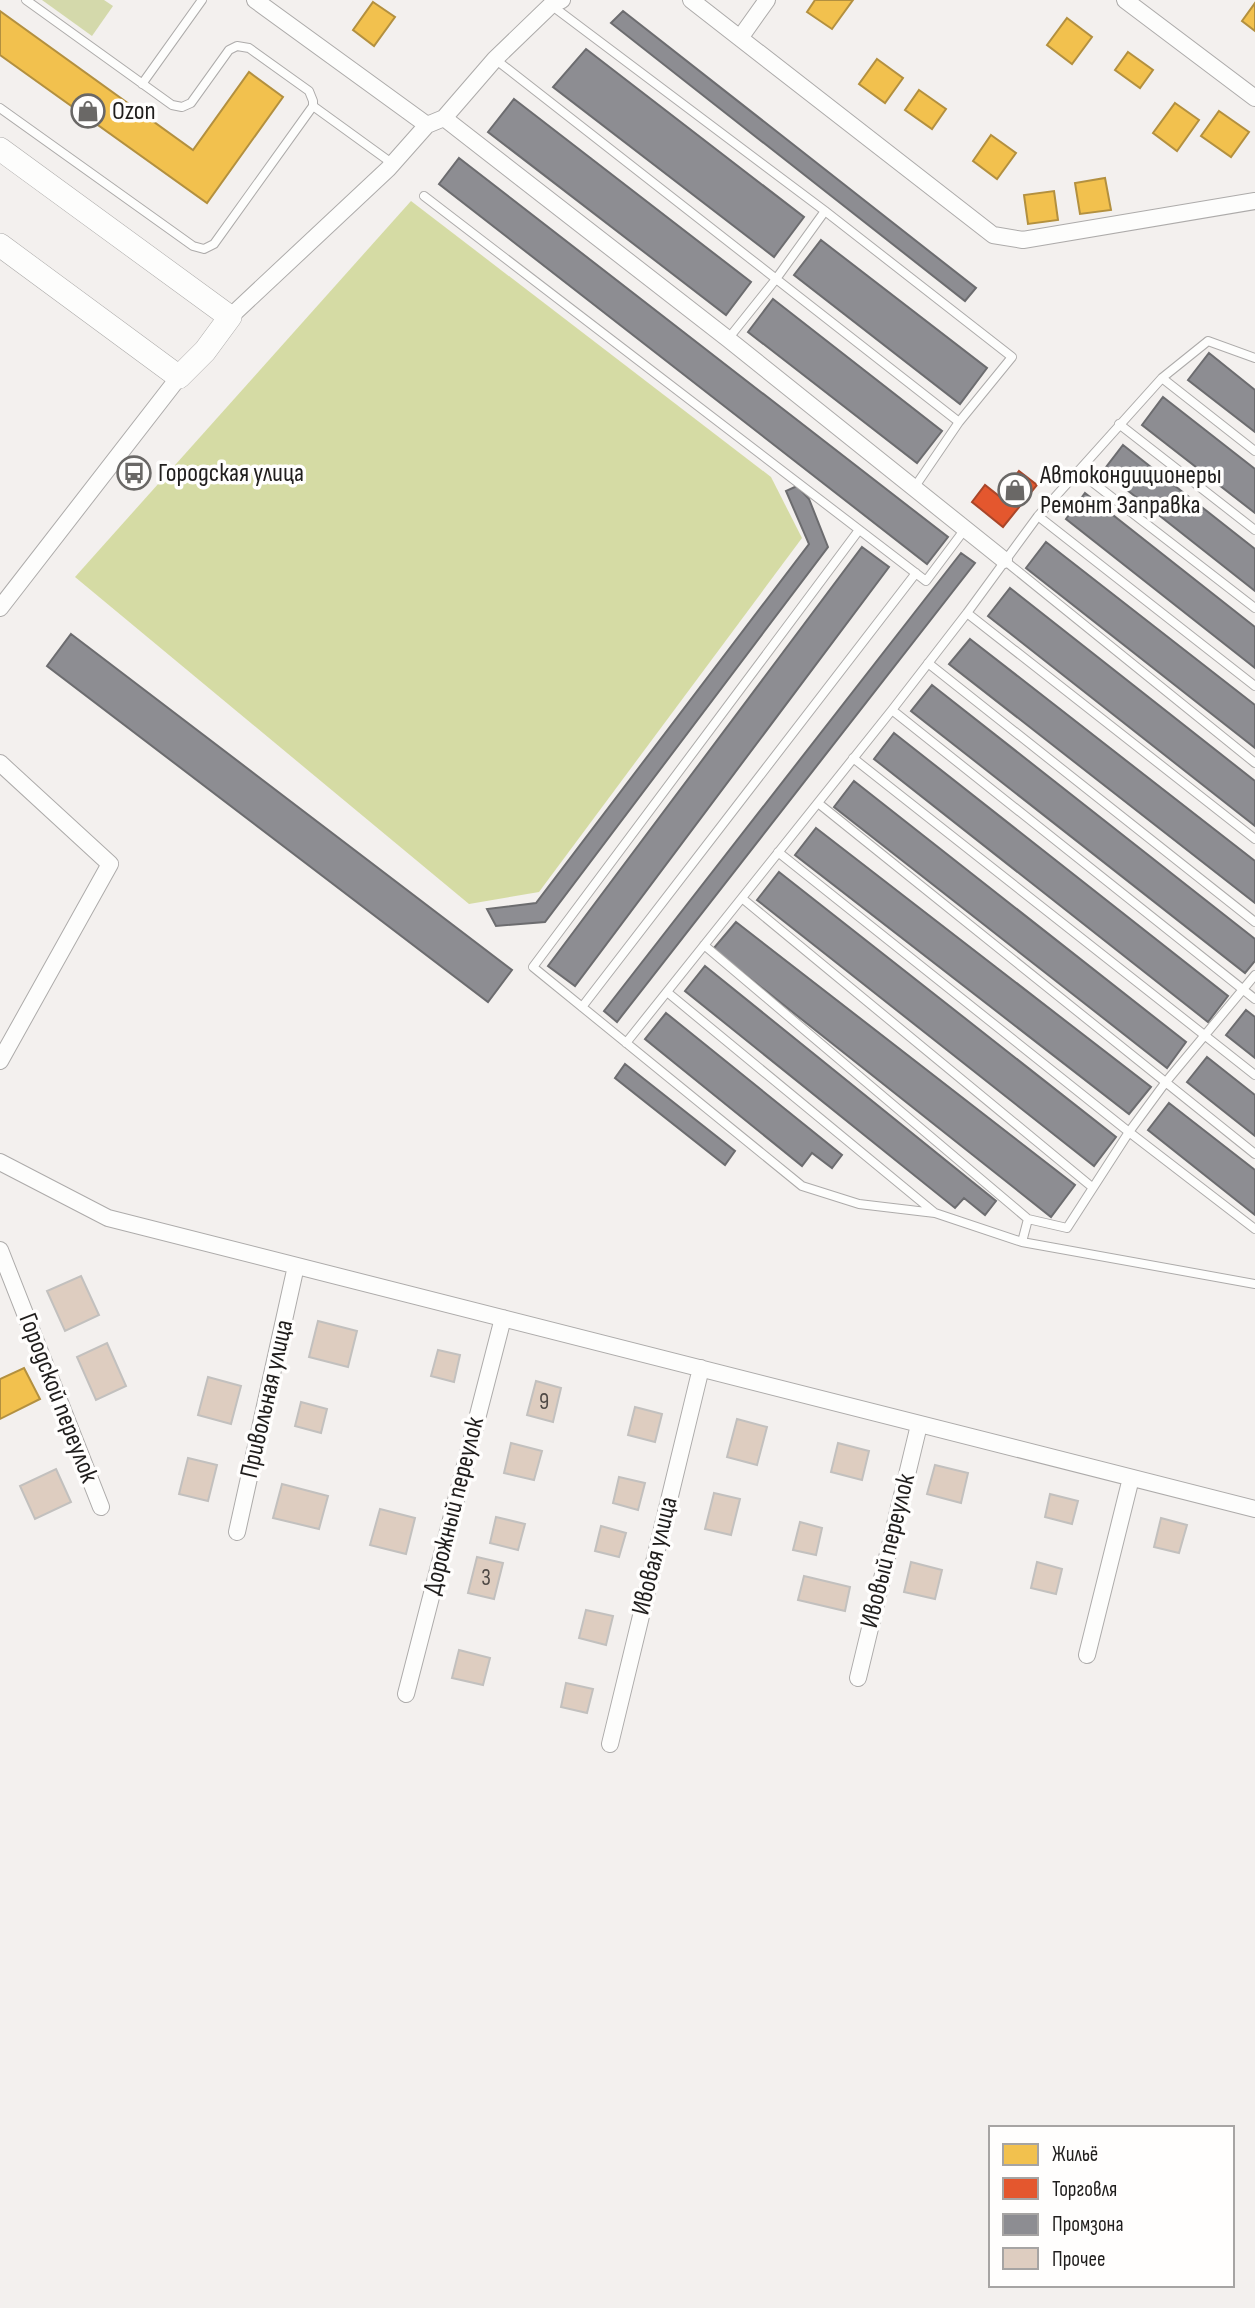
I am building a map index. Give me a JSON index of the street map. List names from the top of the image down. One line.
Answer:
{"streets":{"street":["Городской переулок","Привольная улица","Дорожный переулок","Ивовый переулок","Ивовая улица"]},"places":{"shop":["Ozon","Автокондиционеры Ремонт Заправка"],"bus stop":["Городская улица"]},"house_numbers":["9","3"],"legend":["Жильё","Торговля","Промзона","Прочее"]}
